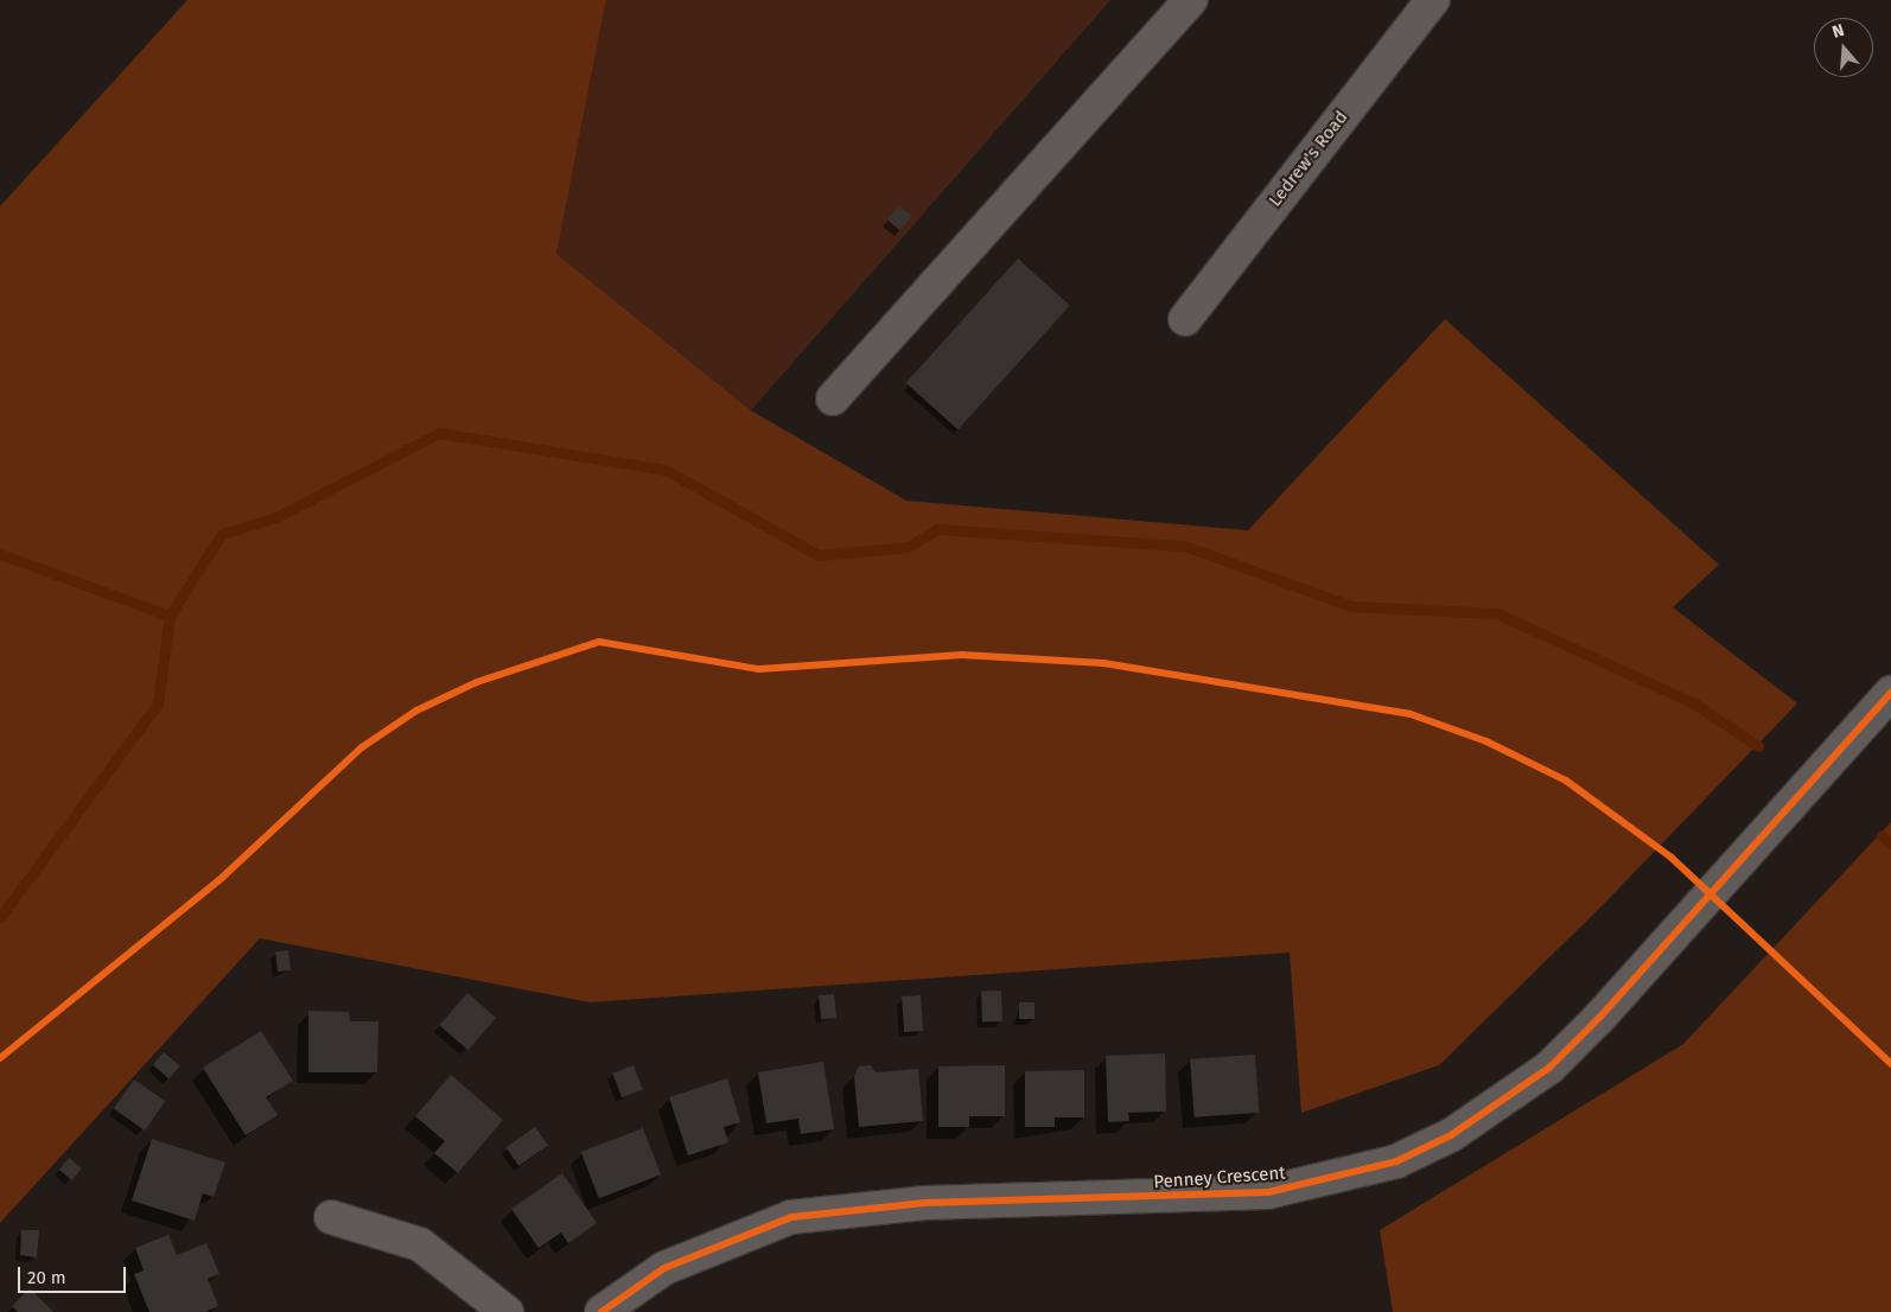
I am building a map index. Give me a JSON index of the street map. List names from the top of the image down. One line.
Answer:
{"streets":{"street":["Ledrew's Road","Penney Crescent"]},"scale_bar":"20 m","north":"top"}
